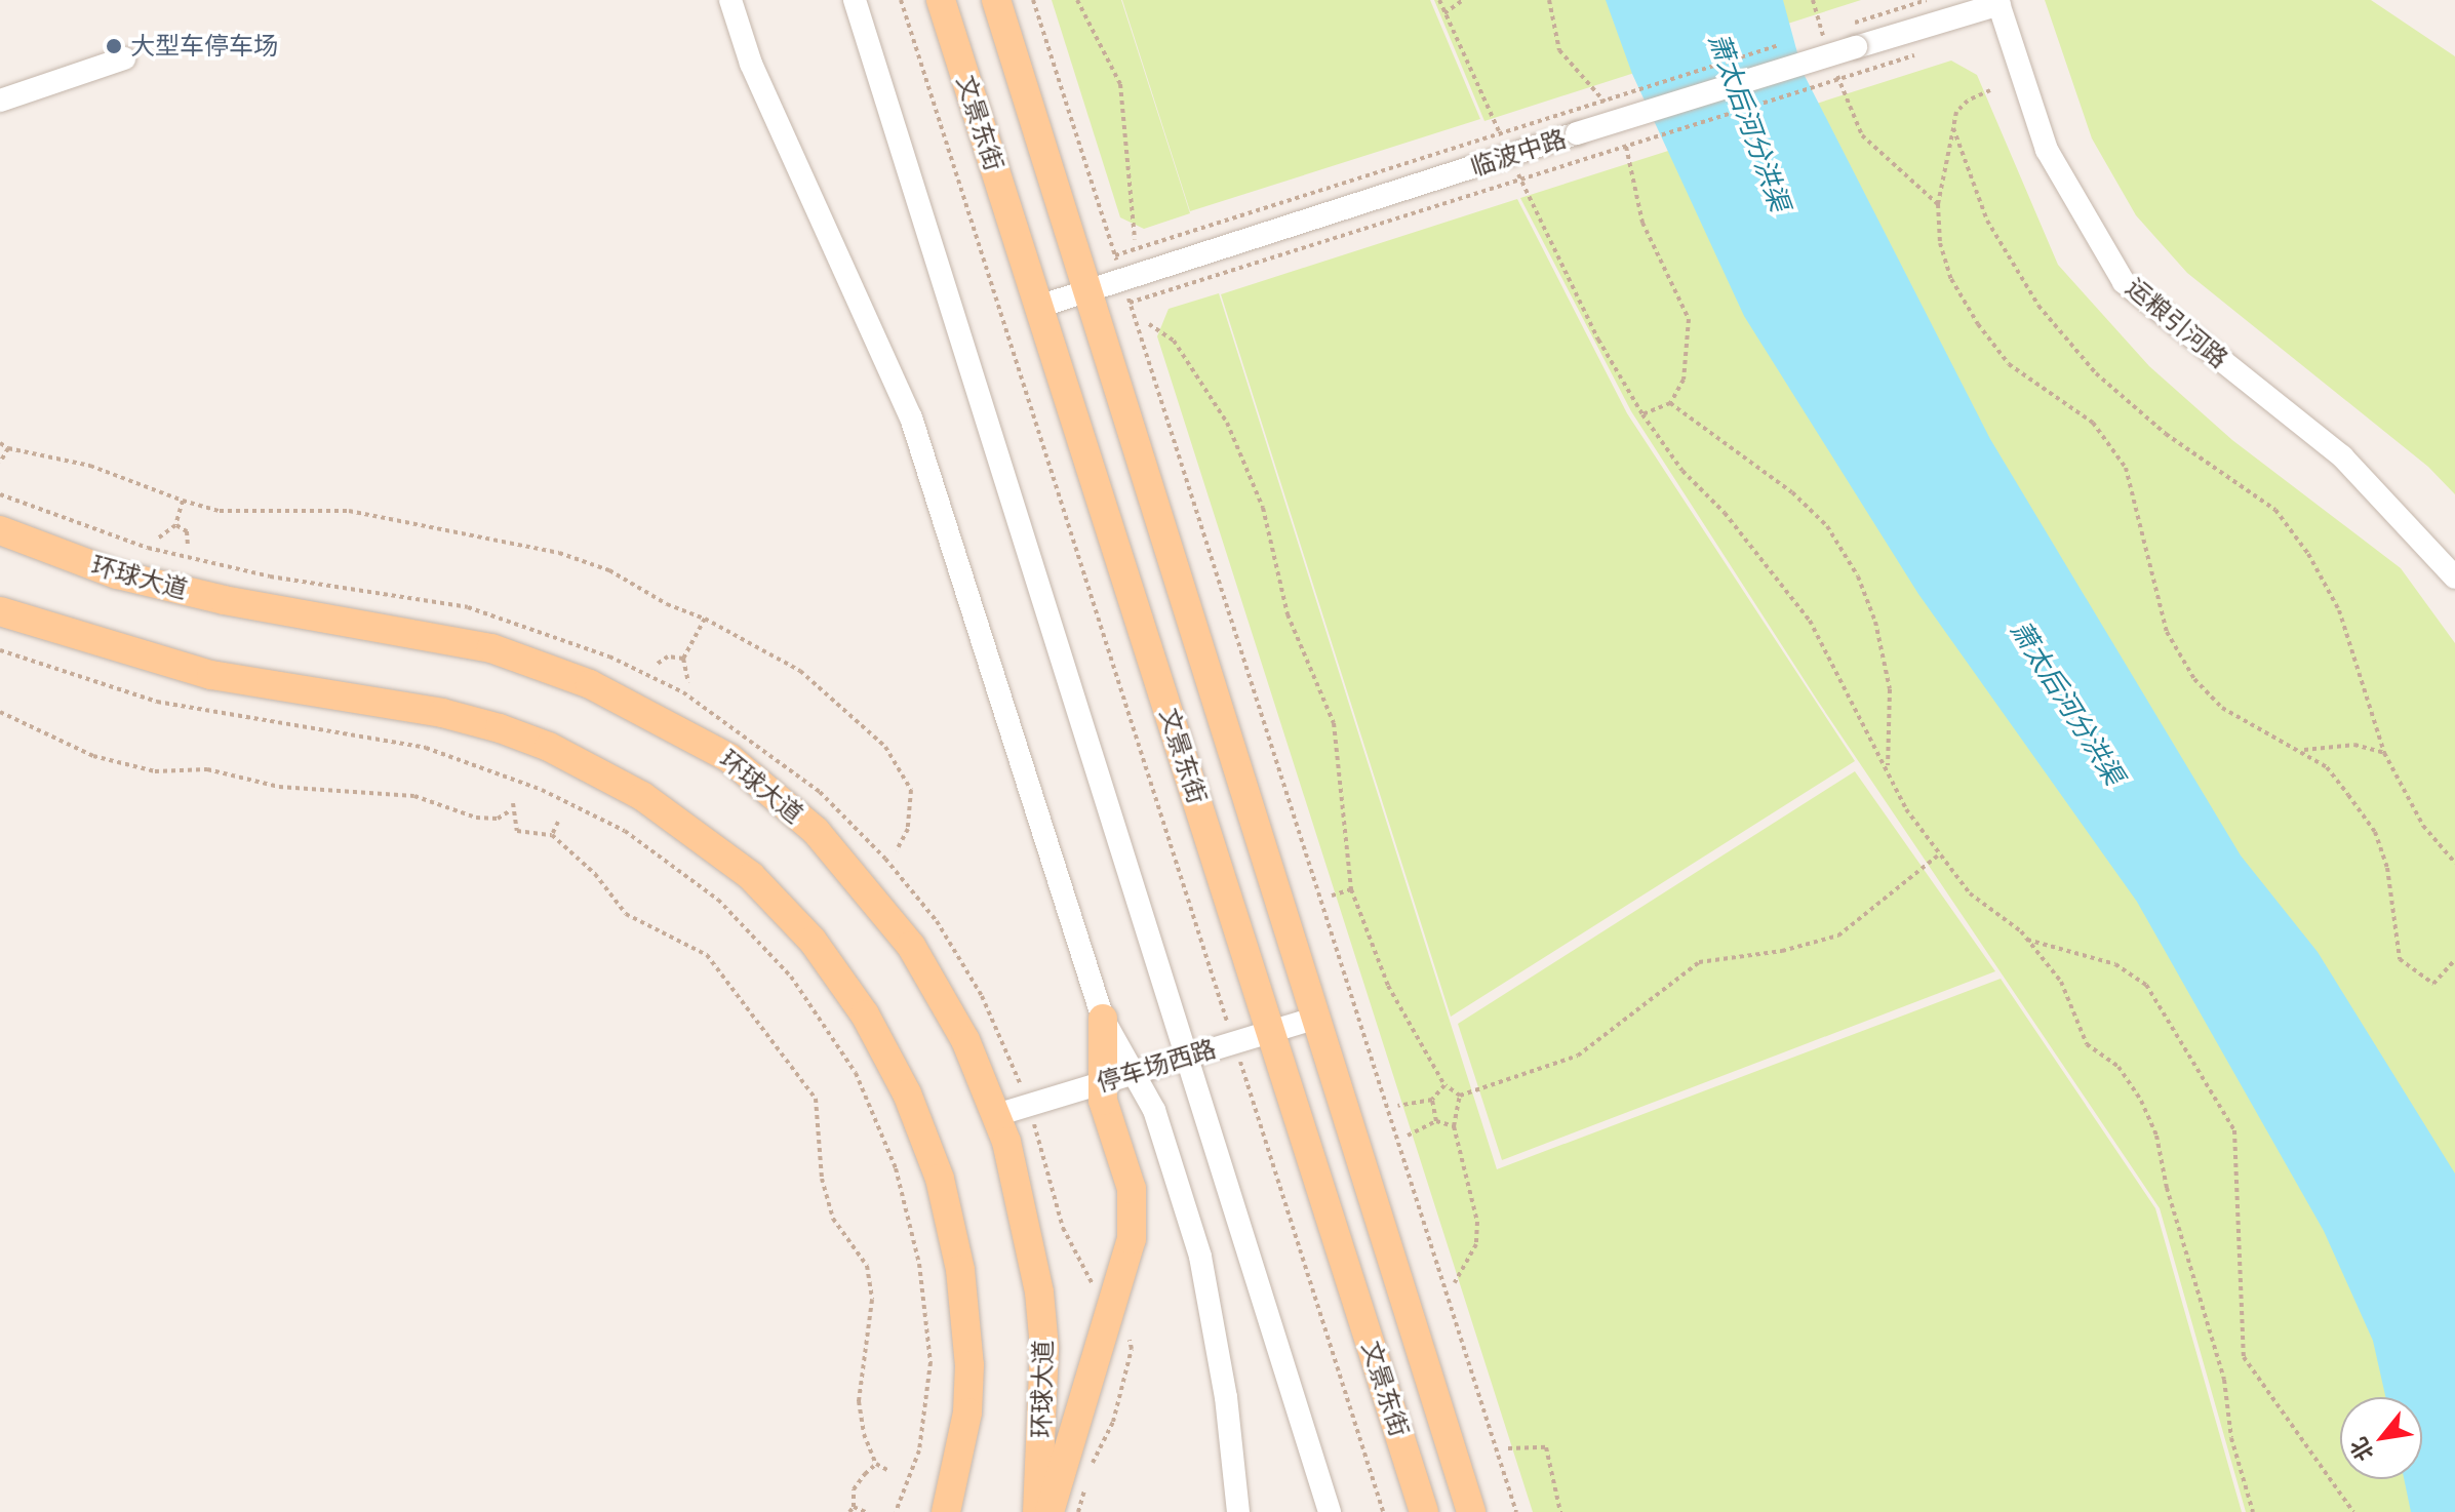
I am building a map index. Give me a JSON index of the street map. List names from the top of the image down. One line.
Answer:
{"streets":{"main road":["文景东街","环球大道"],"street":["临波中路","运粮引河路","停车场西路"]},"crossings":[["文景东街","临波中路"],["文景东街","停车场西路"],["临波中路","运粮引河路"],["环球大道","停车场西路"]],"water":["萧太后河分洪渠"],"places":["大型车停车场"],"north":"bottom left"}
